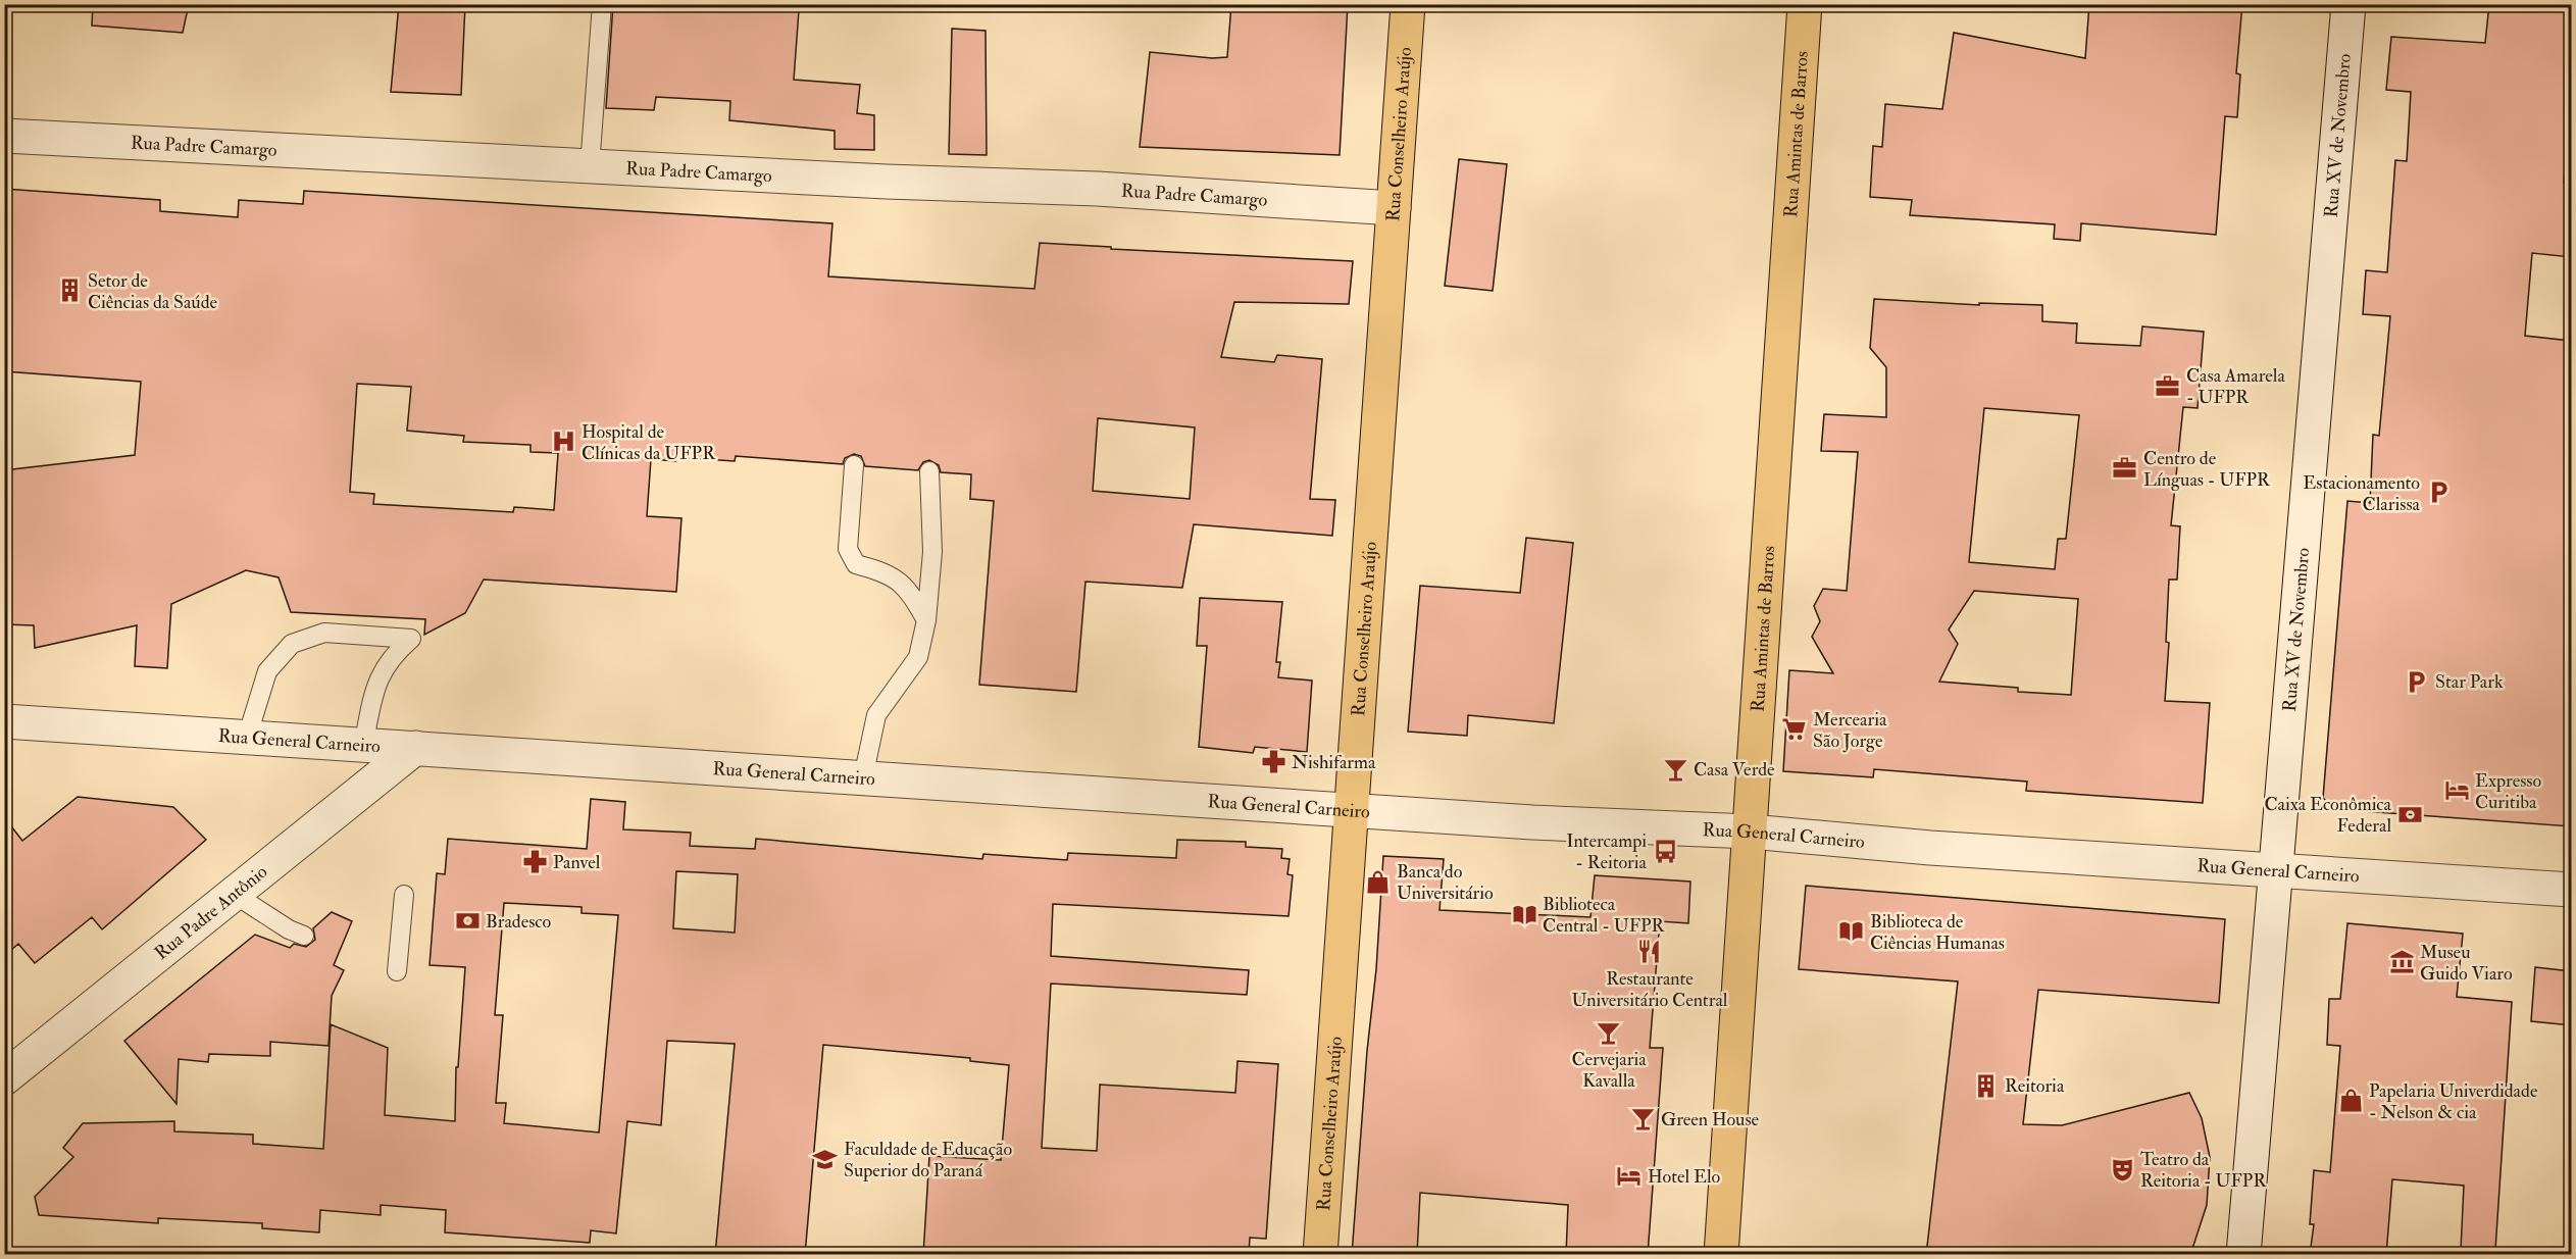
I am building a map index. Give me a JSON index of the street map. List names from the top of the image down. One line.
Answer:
{"streets":{"main road":["Rua Conselheiro Araújo","Rua Amintas de Barros"],"street":["Rua XV de Novembro","Rua Padre Camargo","Rua General Carneiro","Rua Padre Antônio"]},"crossings":[["Rua Conselheiro Araújo","Rua Padre Camargo"],["Rua Conselheiro Araújo","Rua General Carneiro"],["Rua Amintas de Barros","Rua General Carneiro"],["Rua XV de Novembro","Rua General Carneiro"],["Rua General Carneiro","Rua Padre Antônio"]],"places":{"building":["Setor de Ciências da Saúde","Reitoria"],"office":["Casa Amarela - UFPR","Centro de Línguas - UFPR"],"hospital":["Hospital de Clínicas da UFPR"],"parking":["Estacionamento Clarissa","Star Park"],"supermarket":["Mercearia São Jorge"],"pharmacy":["Nishifarma","Panvel"],"bar":["Casa Verde","Cervejaria Kavalla","Green House"],"hotel":["Expresso Curitiba","Hotel Elo"],"bank":["Caixa Econômica Federal","Bradesco"],"bus stop":["Intercampi - Reitoria"],"shop":["Banca do Universitário","Papelaria Univerdidade - Nelson & cia"],"library":["Biblioteca Central - UFPR","Biblioteca de Ciências Humanas"],"restaurant":["Restaurante Universitário Central"],"museum":["Museu Guido Viaro"],"school or university":["Faculdade de Educação Superior do Paraná"],"theatre":["Teatro da Reitoria - UFPR"]}}
